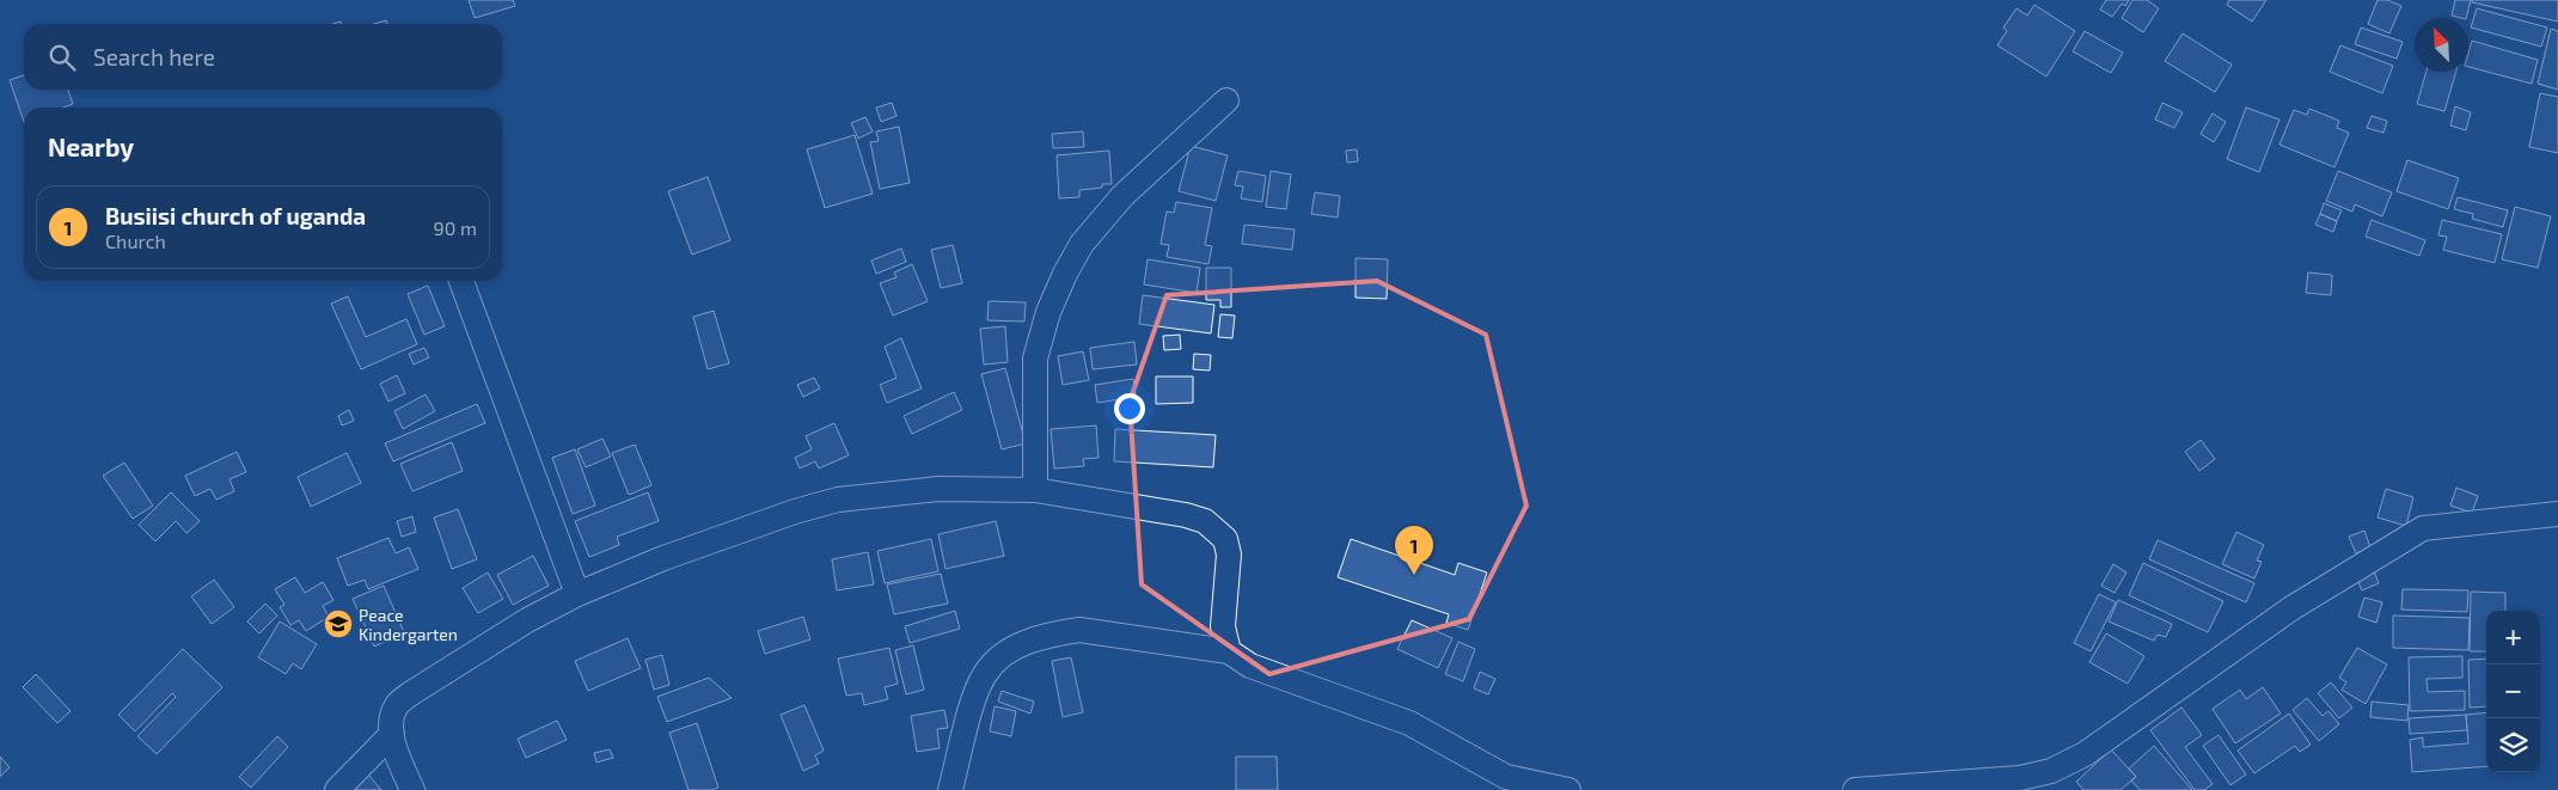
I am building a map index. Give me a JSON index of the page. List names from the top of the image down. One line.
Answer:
{"places":{"school or university":["Peace Kindergarten"]},"north":"top left","page":{"search":"Search here","heading":"Nearby","list":[{"mark":"1","name":"Busiisi church of uganda","note":"Church","value":"90 m"}],"pins":"1","map_buttons":["+","−"]}}
